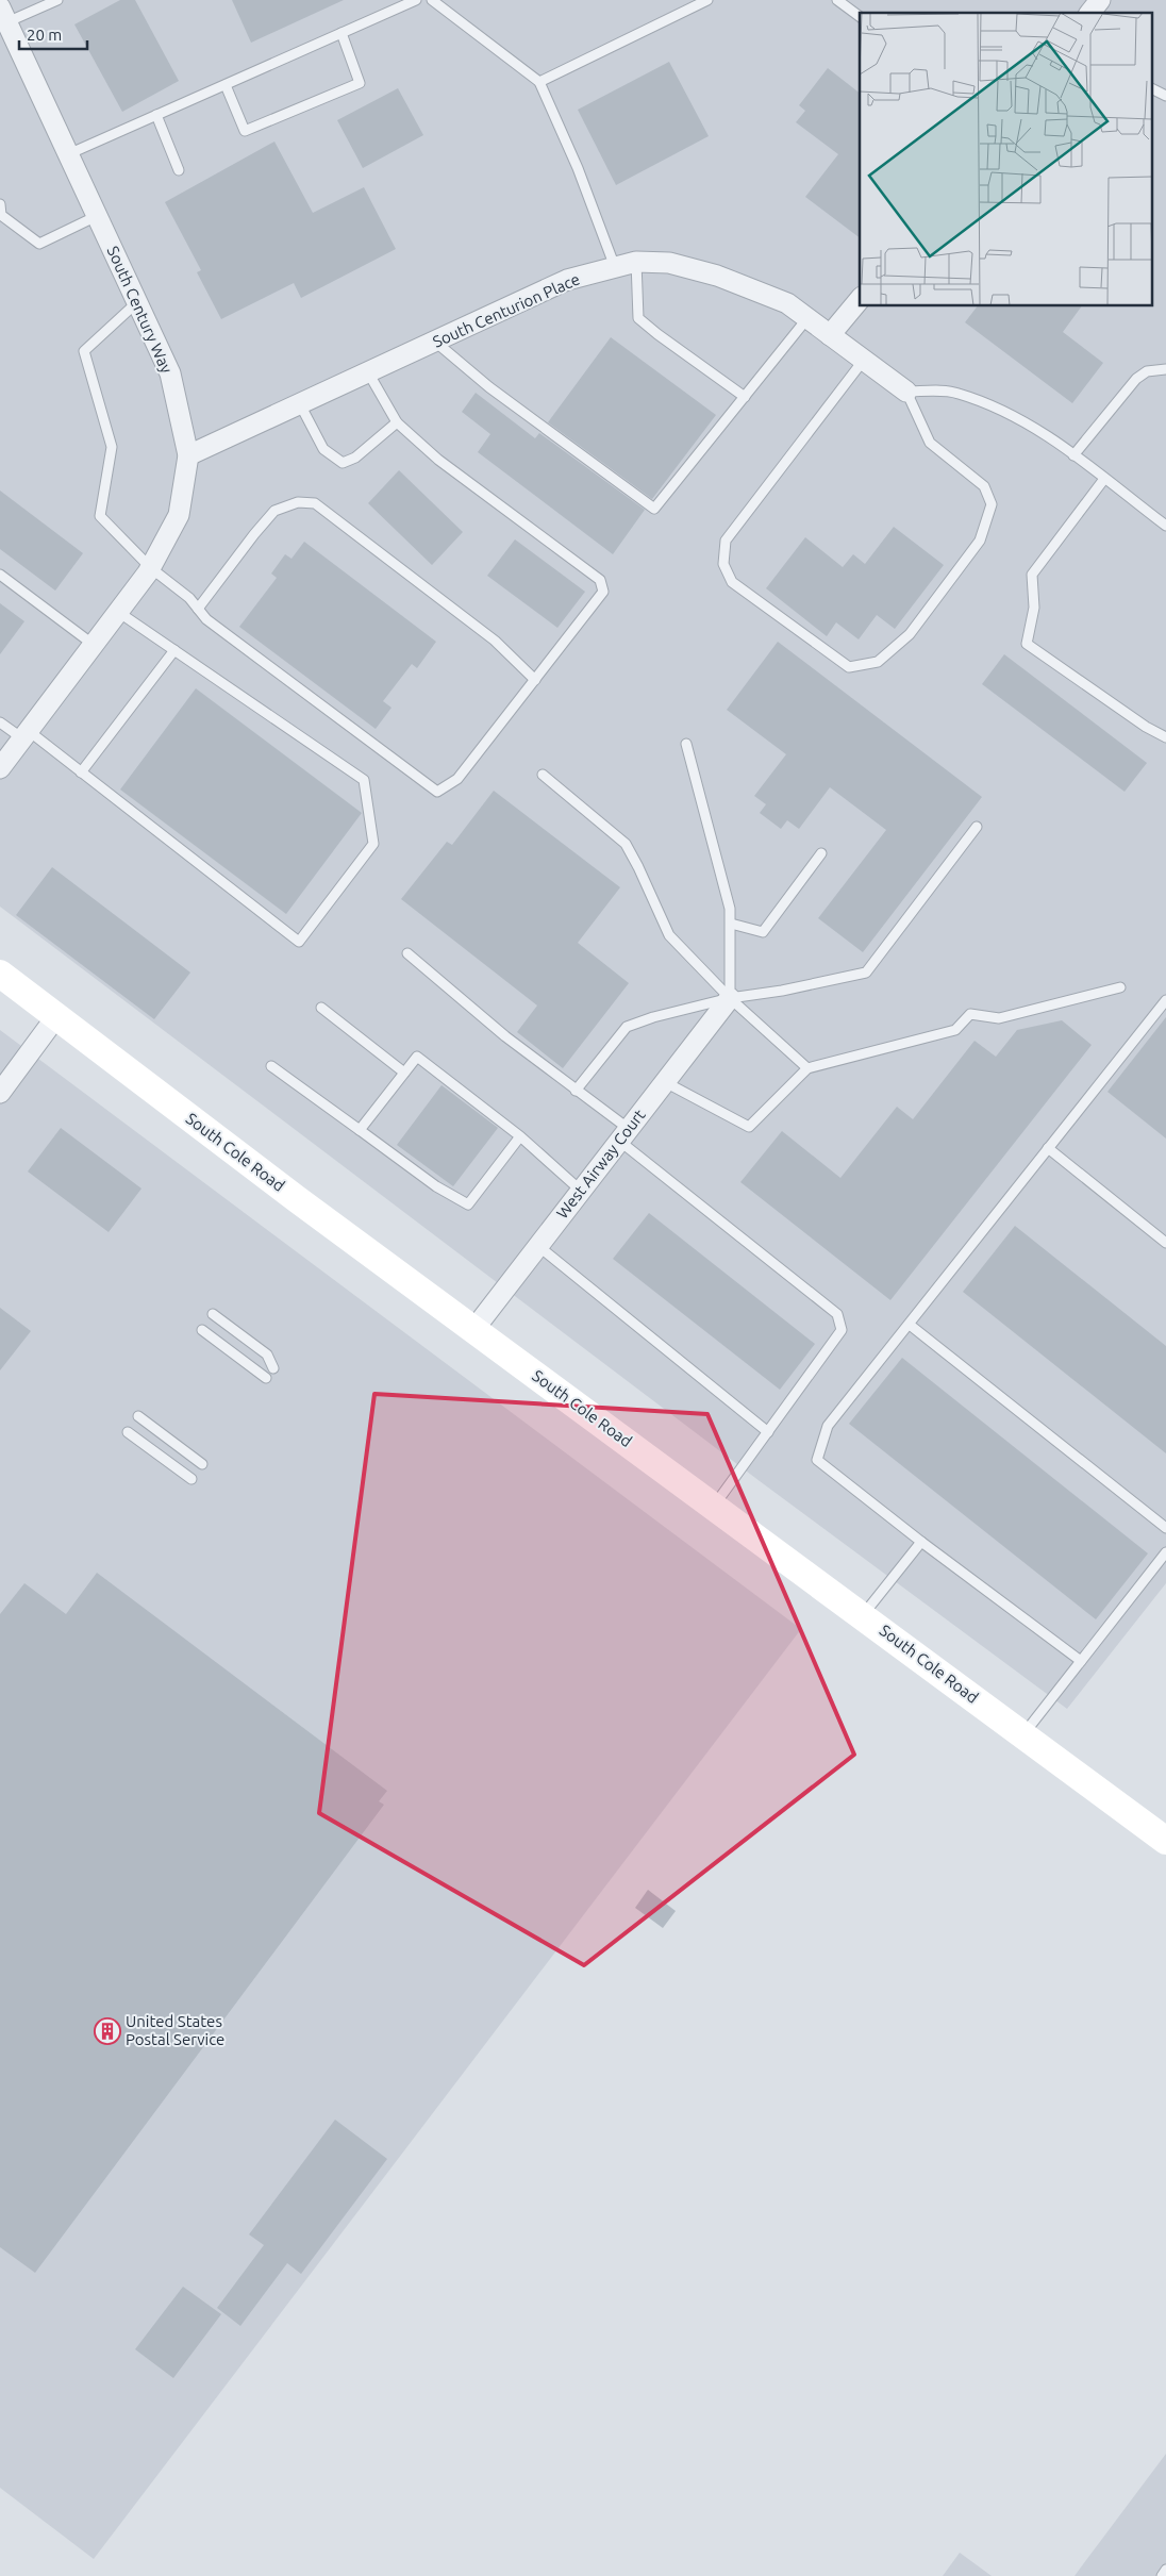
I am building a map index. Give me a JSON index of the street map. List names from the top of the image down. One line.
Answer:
{"streets":{"main road":["South Cole Road"],"street":["South Century Way","South Centurion Place","West Airway Court"]},"crossings":[["South Century Way","South Centurion Place"],["South Cole Road","West Airway Court"]],"places":{"building":["United States Postal Service"]},"scale_bar":"20 m"}
